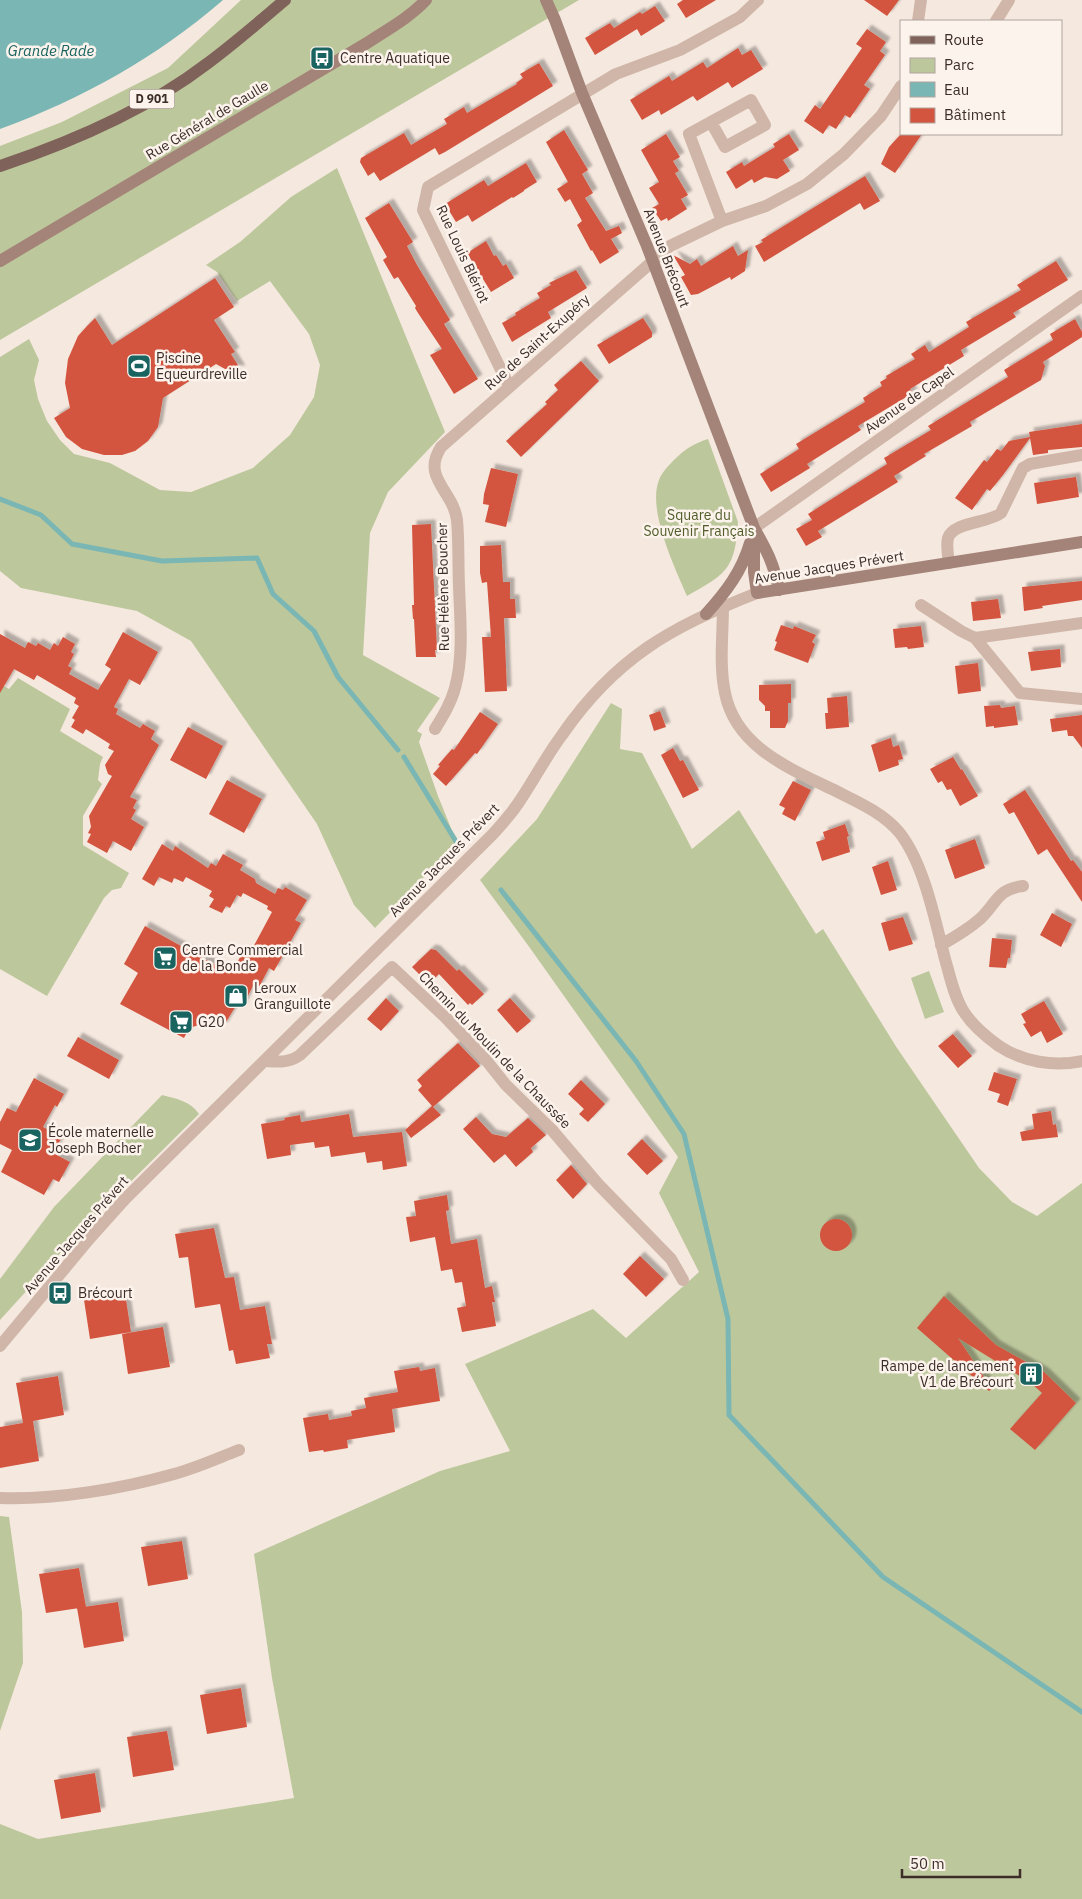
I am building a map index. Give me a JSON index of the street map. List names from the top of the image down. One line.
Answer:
{"streets":{"main road":["D 901","Rue Général de Gaulle","Avenue Brécourt","Avenue Jacques Prévert"],"street":["Rue Louis Blériot","Rue de Saint-Exupéry","Avenue de Capel","Rue Hélène Boucher","Chemin du Moulin de la Chaussée"]},"crossings":[["Rue Louis Blériot","Avenue Brécourt"],["Rue Louis Blériot","Rue de Saint-Exupéry"],["Avenue Brécourt","Rue de Saint-Exupéry"],["Avenue Brécourt","Avenue de Capel"],["Avenue Brécourt","Avenue Jacques Prévert"],["Rue de Saint-Exupéry","Rue Hélène Boucher"],["Avenue Jacques Prévert","Chemin du Moulin de la Chaussée"]],"water":["Grande Rade"],"parks":["Square du Souvenir Français"],"places":{"bus stop":["Centre Aquatique","Brécourt"],"sports":["Piscine Equeurdreville"],"supermarket":["Centre Commercial de la Bonde","G20"],"shop":["Leroux Granguillote"],"school or university":["École maternelle Joseph Bocher"],"building":["Rampe de lancement V1 de Brécourt"]},"legend":["Route","Parc","Eau","Bâtiment"],"scale_bar":"50 m"}
